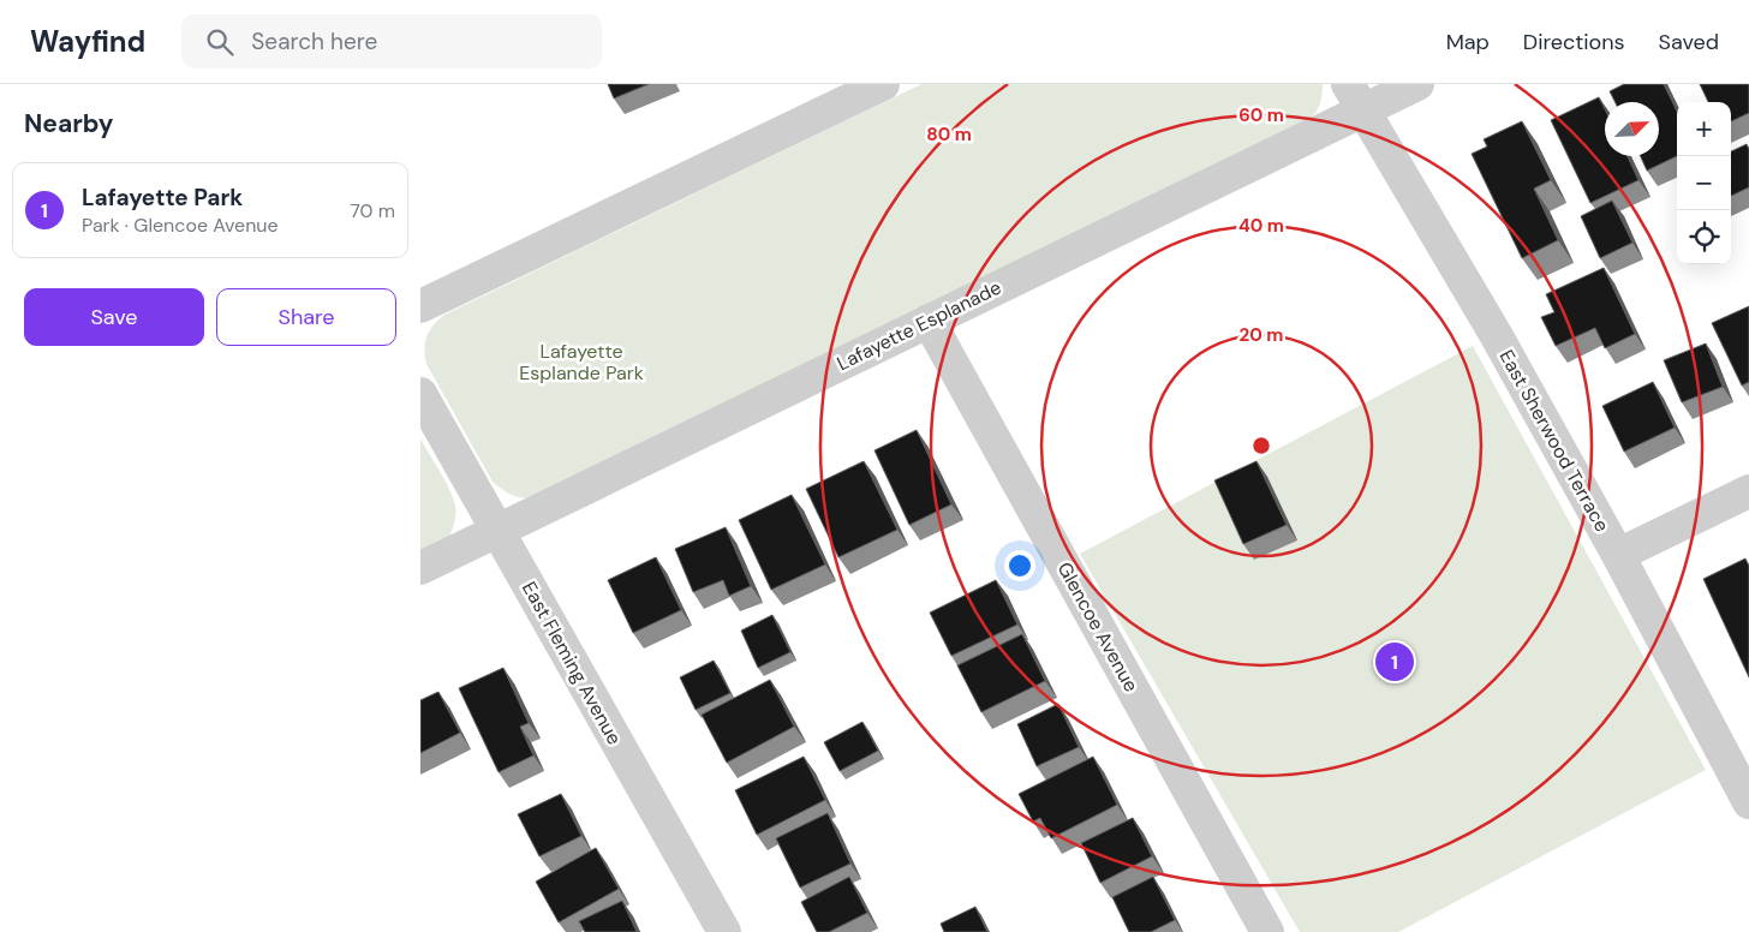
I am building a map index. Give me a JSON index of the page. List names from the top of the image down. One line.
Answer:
{"streets":{"street":["Lafayette Esplanade","East Sherwood Terrace","Glencoe Avenue","East Fleming Avenue"]},"crossings":[["Lafayette Esplanade","East Sherwood Terrace"],["Lafayette Esplanade","Glencoe Avenue"],["Lafayette Esplanade","East Fleming Avenue"]],"parks":["Lafayette Esplande Park"],"north":"top right","page":{"header":"Wayfind","search":"Search here","nav":["Map","Directions","Saved"],"heading":"Nearby","map_buttons":["+","−"],"list":[{"mark":"1","name":"Lafayette Park","note":"Park · Glencoe Avenue","value":"70 m"}],"buttons":["Save","Share"],"pins":"1"},"rings":["60 m","80 m","40 m","20 m"]}
